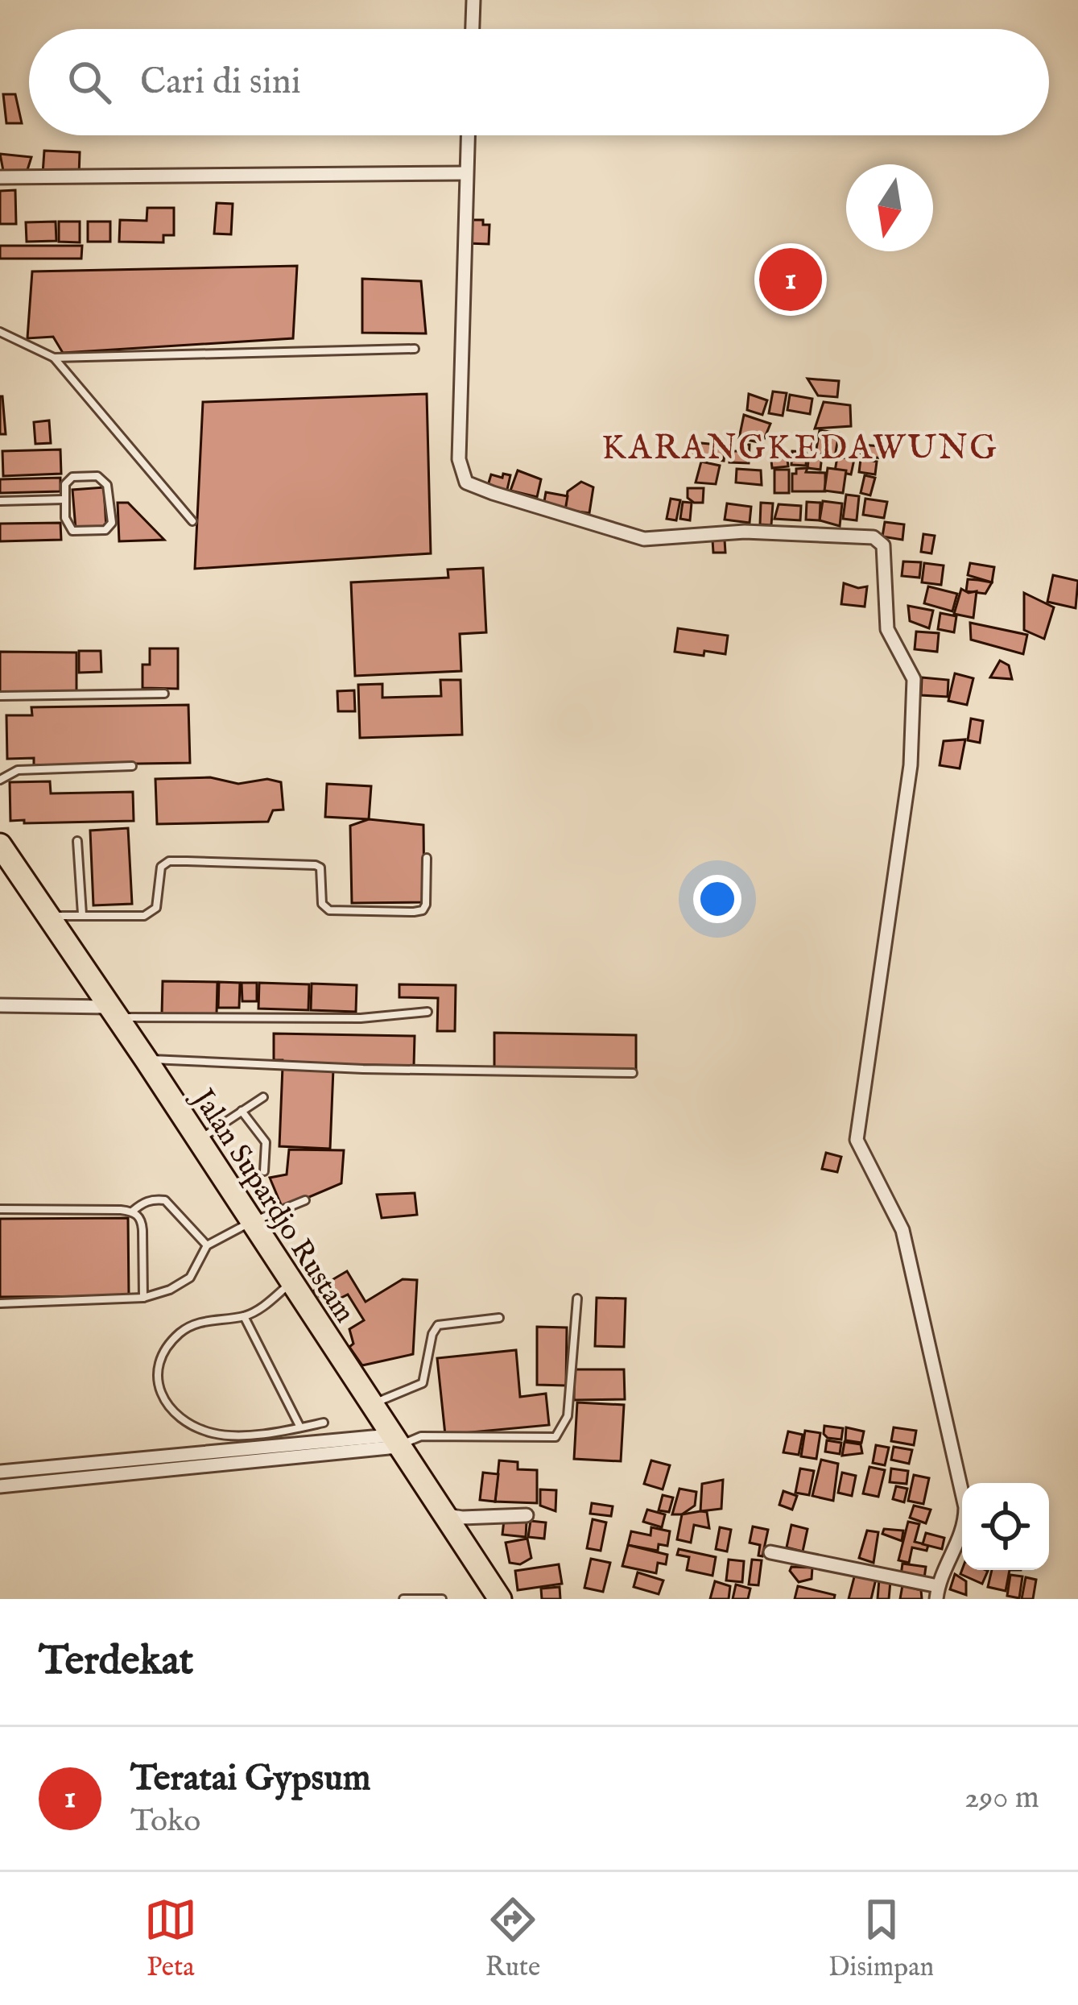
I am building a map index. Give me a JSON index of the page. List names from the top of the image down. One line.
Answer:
{"streets":{"highway":["Jalan Supardjo Rustam"]},"districts":["KARANGKEDAWUNG"],"north":"bottom","page":{"search":"Cari di sini","pins":"1","heading":"Terdekat","list":[{"mark":"1","name":"Teratai Gypsum","note":"Toko","value":"290 m"}],"nav":["Peta","Rute","Disimpan"]}}
